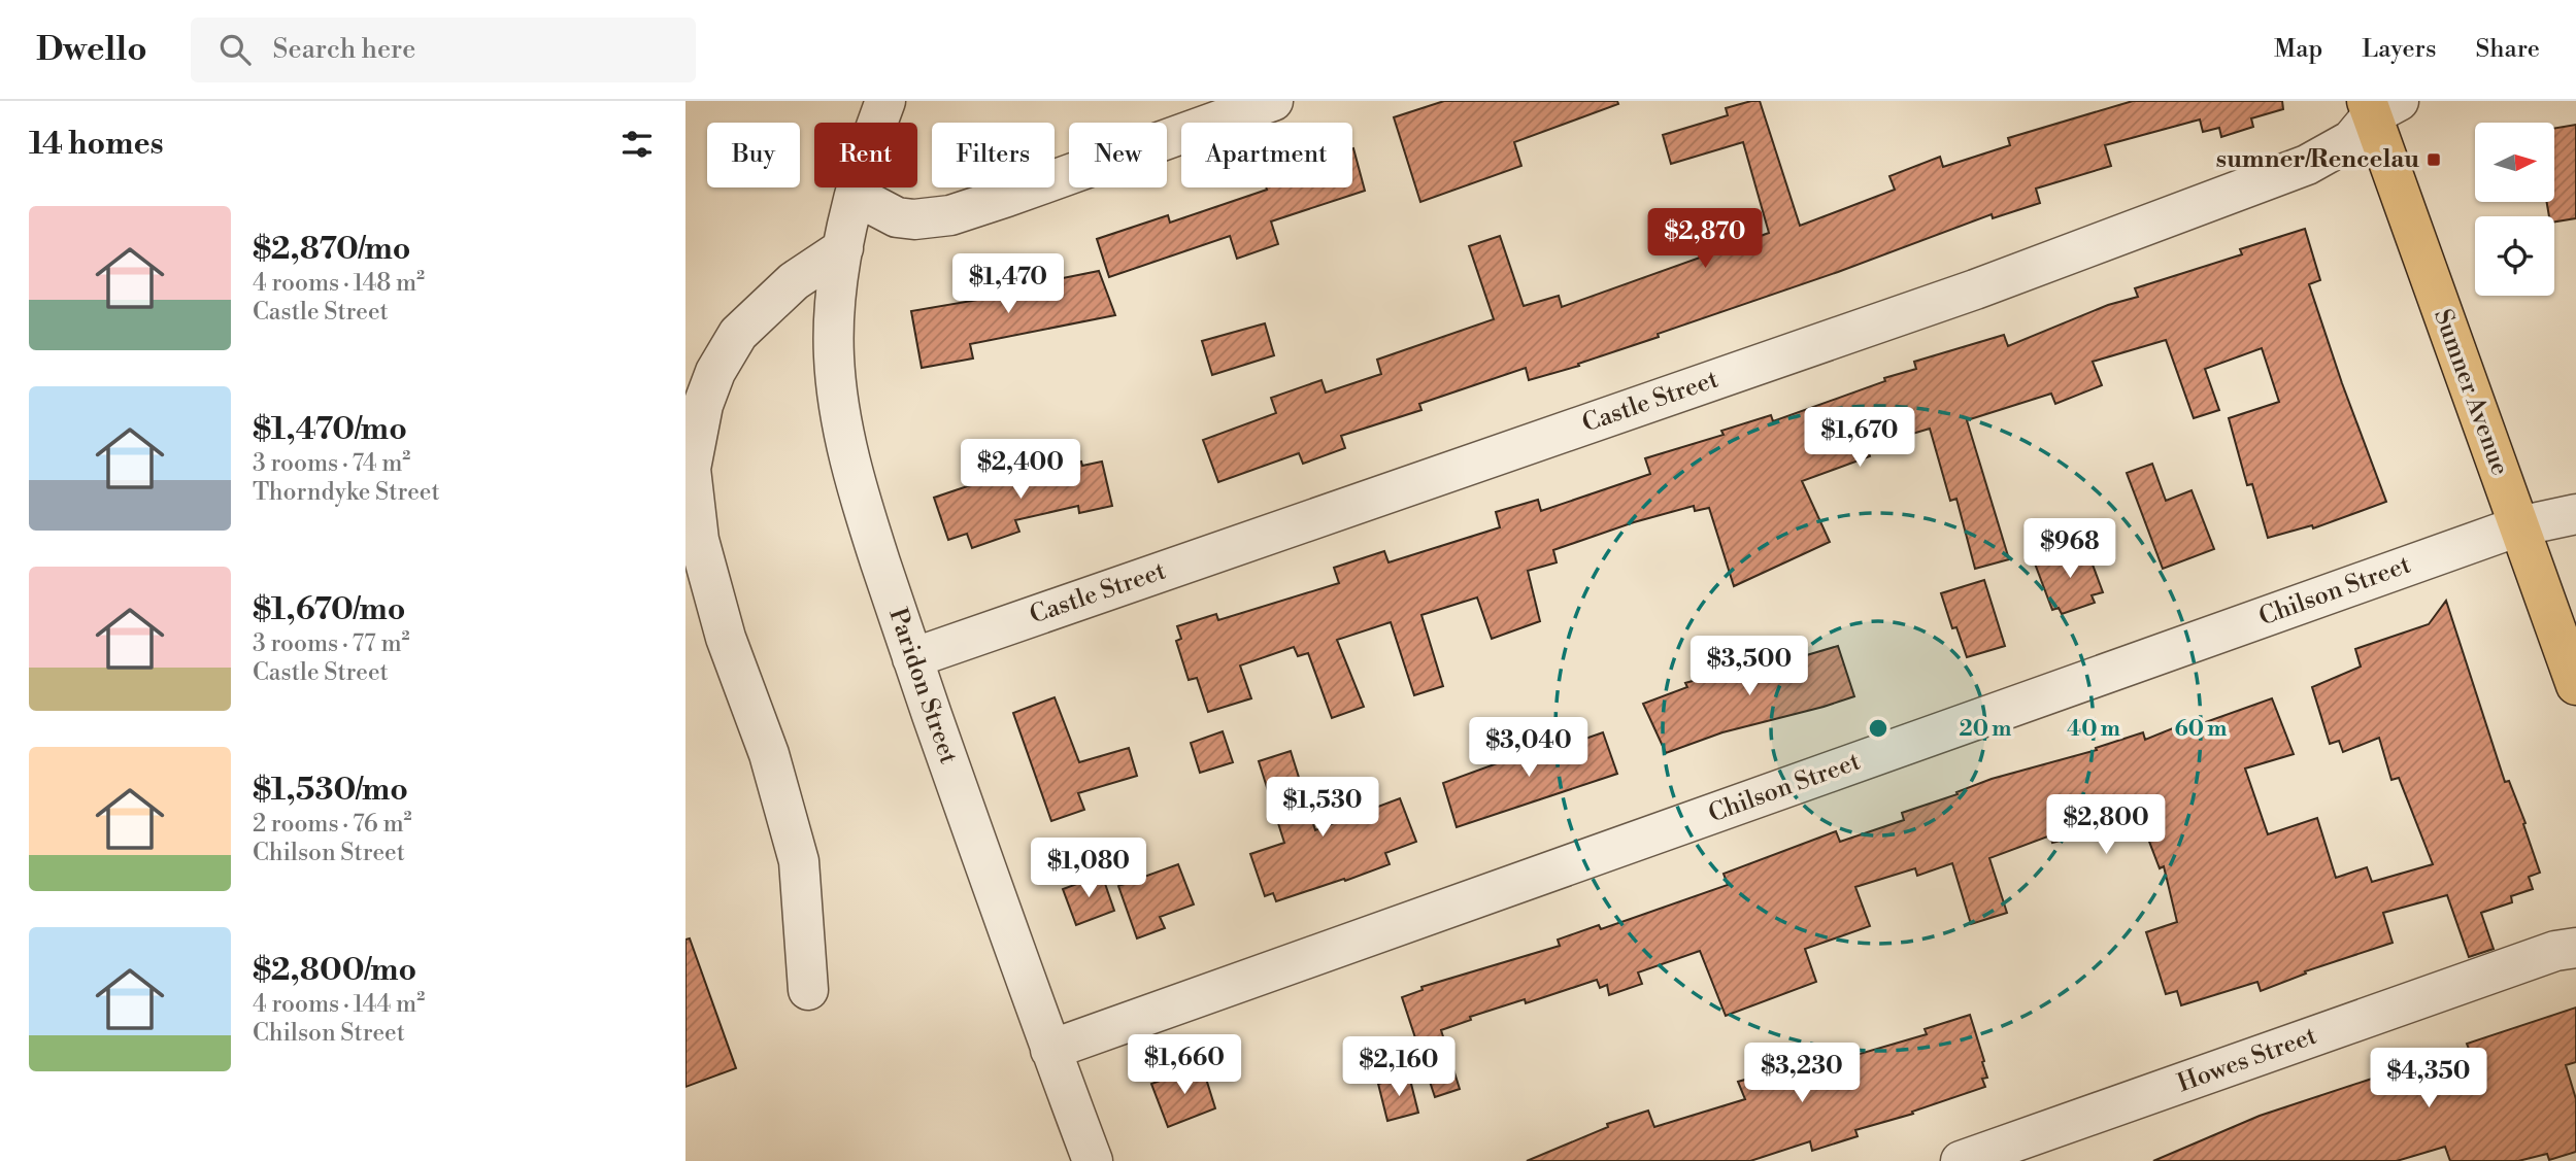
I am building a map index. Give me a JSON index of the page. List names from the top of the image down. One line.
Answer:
{"streets":{"main road":["Sumner Avenue"],"street":["Castle Street","Chilson Street","Paridon Street","Howes Street"]},"crossings":[["Sumner Avenue","Castle Street"],["Sumner Avenue","Chilson Street"],["Castle Street","Paridon Street"],["Chilson Street","Paridon Street"]],"places":{"transit":["sumner/Rencelau"]},"north":"right","page":{"header":"Dwello","search":"Search here","nav":["Map","Layers","Share"],"heading":"14 homes","chip":["Buy","Rent","Filters","New","Apartment"],"list":[{"name":"$2,870/mo","note":"4 rooms · 148 m² · Castle Street"},{"name":"$1,470/mo","note":"3 rooms · 74 m² · Thorndyke Street"},{"name":"$1,670/mo","note":"3 rooms · 77 m² · Castle Street"},{"name":"$1,530/mo","note":"2 rooms · 76 m² · Chilson Street"},{"name":"$2,800/mo","note":"4 rooms · 144 m² · Chilson Street"}],"price":["$2,870","$1,470","$1,670","$2,400","$968","$3,500","$3,040","$1,530","$2,800","$1,080","$1,660","$2,160","$3,230","$4,350"]},"rings":["20 m","40 m","60 m"]}
